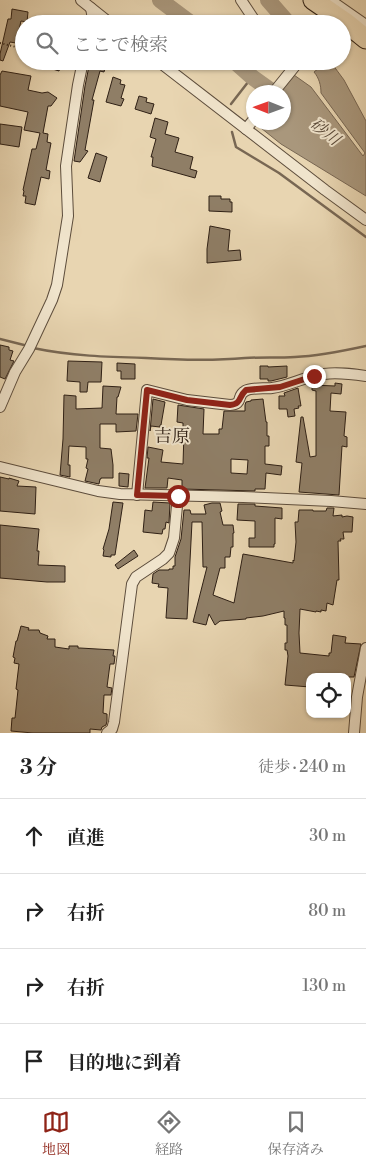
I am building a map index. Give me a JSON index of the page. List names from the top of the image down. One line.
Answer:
{"districts":["吉原"],"water":["砂川"],"north":"left","page":{"search":"ここで検索","heading":["3 分","徒歩 · 240 m"],"list":[["直進","30 m"],["右折","80 m"],["右折","130 m"],"目的地に到着"],"nav":["地図","経路","保存済み"]}}
